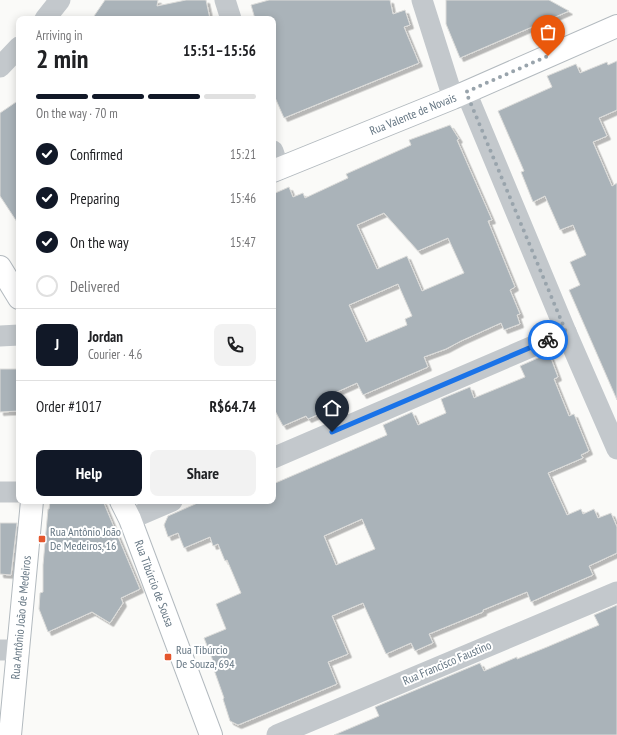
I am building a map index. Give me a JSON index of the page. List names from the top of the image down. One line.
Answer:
{"streets":{"street":["Rua Valente de Novais","Rua Tibúrcio de Sousa","Rua Antônio João de Medeiros","Rua Francisco Faustino"]},"places":{"transit":["Rua Antônio João De Medeiros, 16","Rua Tibúrcio De Souza, 694"]},"page":{"heading":["2 min","Arriving in","15:51–15:56"],"panel":["Jordan","Courier · 4.6","Order #1017","R$64.74"],"bar":"On the way · 70 m","list":[["Confirmed","15:21"],["Preparing","15:46"],["On the way","15:47"],"Delivered"],"round":"J","buttons":["Help","Share"]}}
